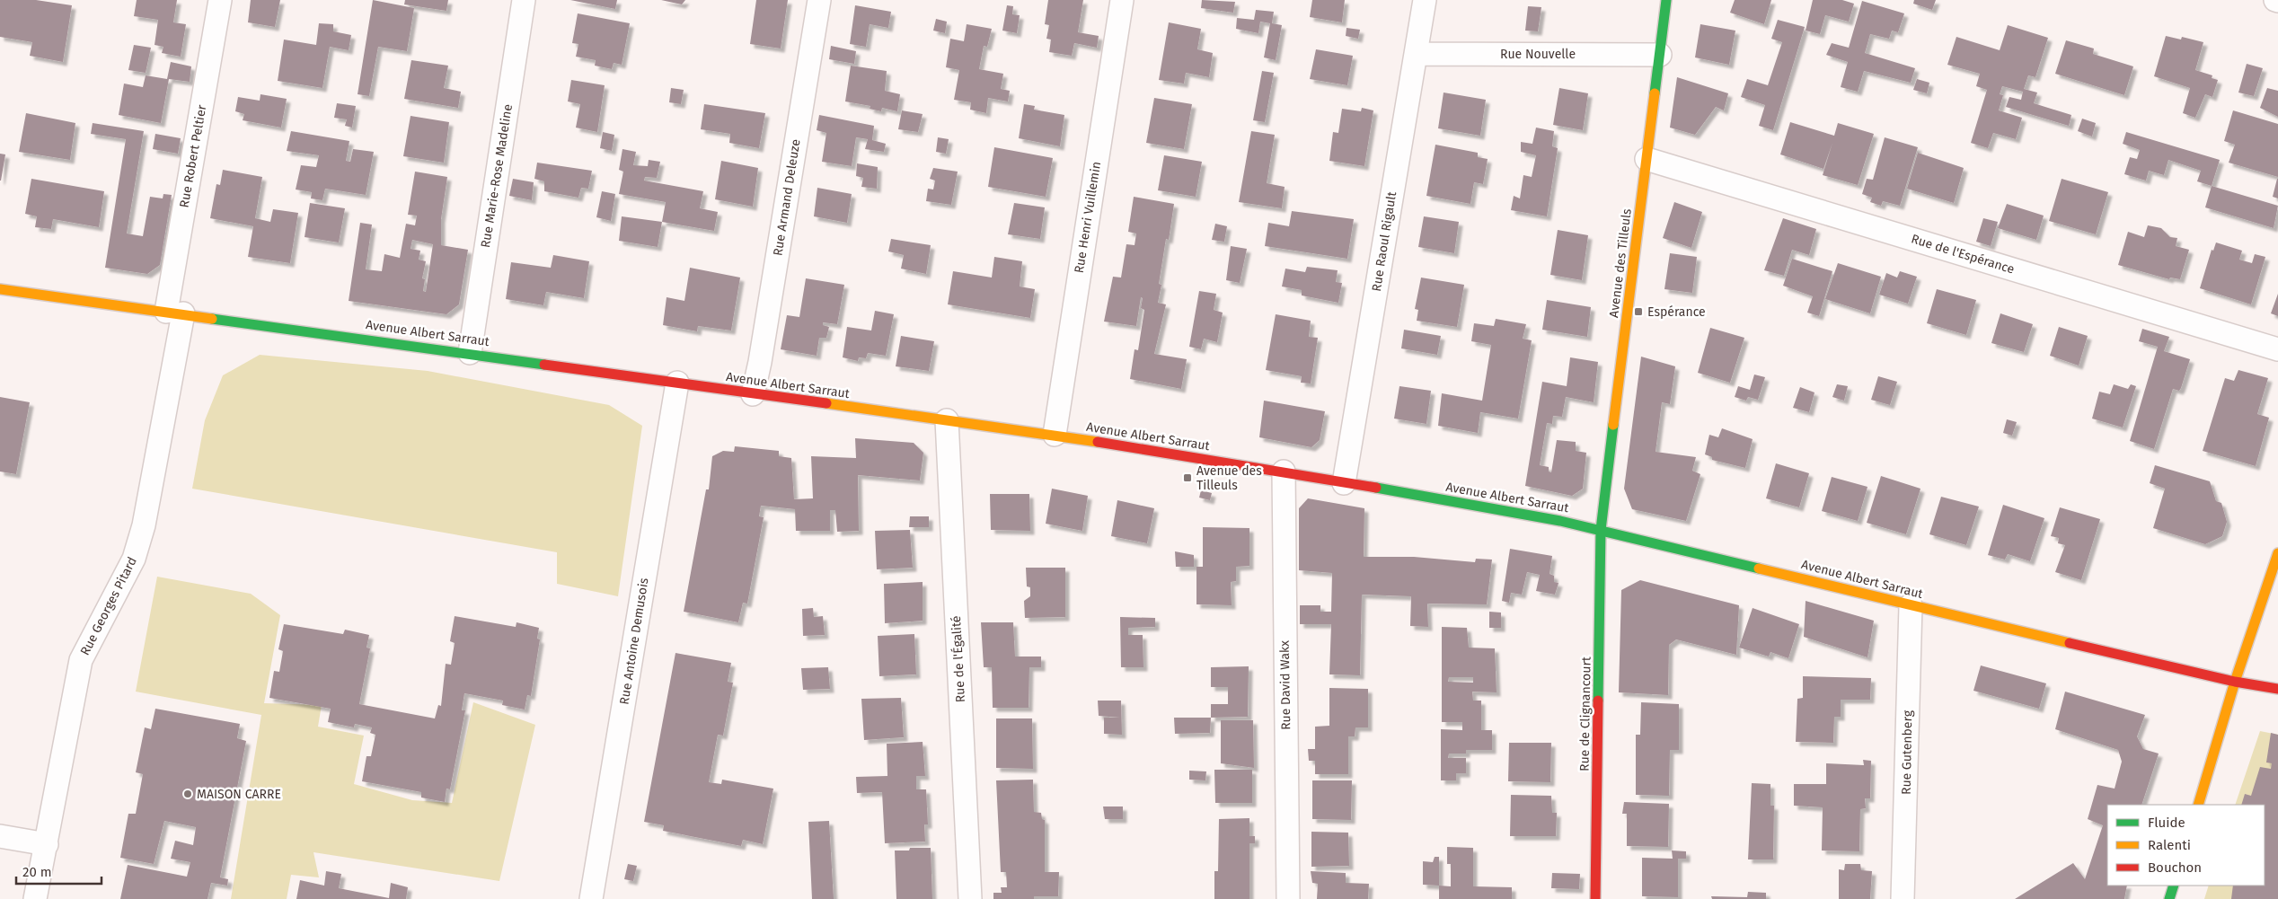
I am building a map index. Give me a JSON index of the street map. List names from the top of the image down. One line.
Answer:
{"streets":{"street":["Rue Nouvelle","Rue Robert Peltier","Rue Marie-Rose Madeline","Rue Armand Deleuze","Rue Henri Vuillemin","Rue Raoul Rigault","Rue de l'Espérance","Avenue des Tilleuls","Avenue Albert Sarraut","Rue Georges Pitard","Rue Antoine Demusois","Rue de l'Égalité","Rue David Wakx","Rue de Clignancourt","Rue Gutenberg"]},"crossings":[["Rue Nouvelle","Rue Raoul Rigault"],["Rue Nouvelle","Avenue des Tilleuls"],["Rue Robert Peltier","Avenue Albert Sarraut"],["Rue Robert Peltier","Rue Georges Pitard"],["Rue Marie-Rose Madeline","Avenue Albert Sarraut"],["Rue Armand Deleuze","Avenue Albert Sarraut"],["Rue Henri Vuillemin","Avenue Albert Sarraut"],["Rue Raoul Rigault","Avenue Albert Sarraut"],["Rue de l'Espérance","Avenue des Tilleuls"],["Avenue des Tilleuls","Avenue Albert Sarraut"],["Avenue des Tilleuls","Rue de Clignancourt"],["Avenue Albert Sarraut","Rue Georges Pitard"],["Avenue Albert Sarraut","Rue Antoine Demusois"],["Avenue Albert Sarraut","Rue de l'Égalité"],["Avenue Albert Sarraut","Rue David Wakx"],["Avenue Albert Sarraut","Rue de Clignancourt"],["Avenue Albert Sarraut","Rue Gutenberg"]],"places":{"transit":["Espérance","Avenue des Tilleuls"],"other":["MAISON CARRE"]},"legend":["Fluide","Ralenti","Bouchon"],"scale_bar":"20 m"}
